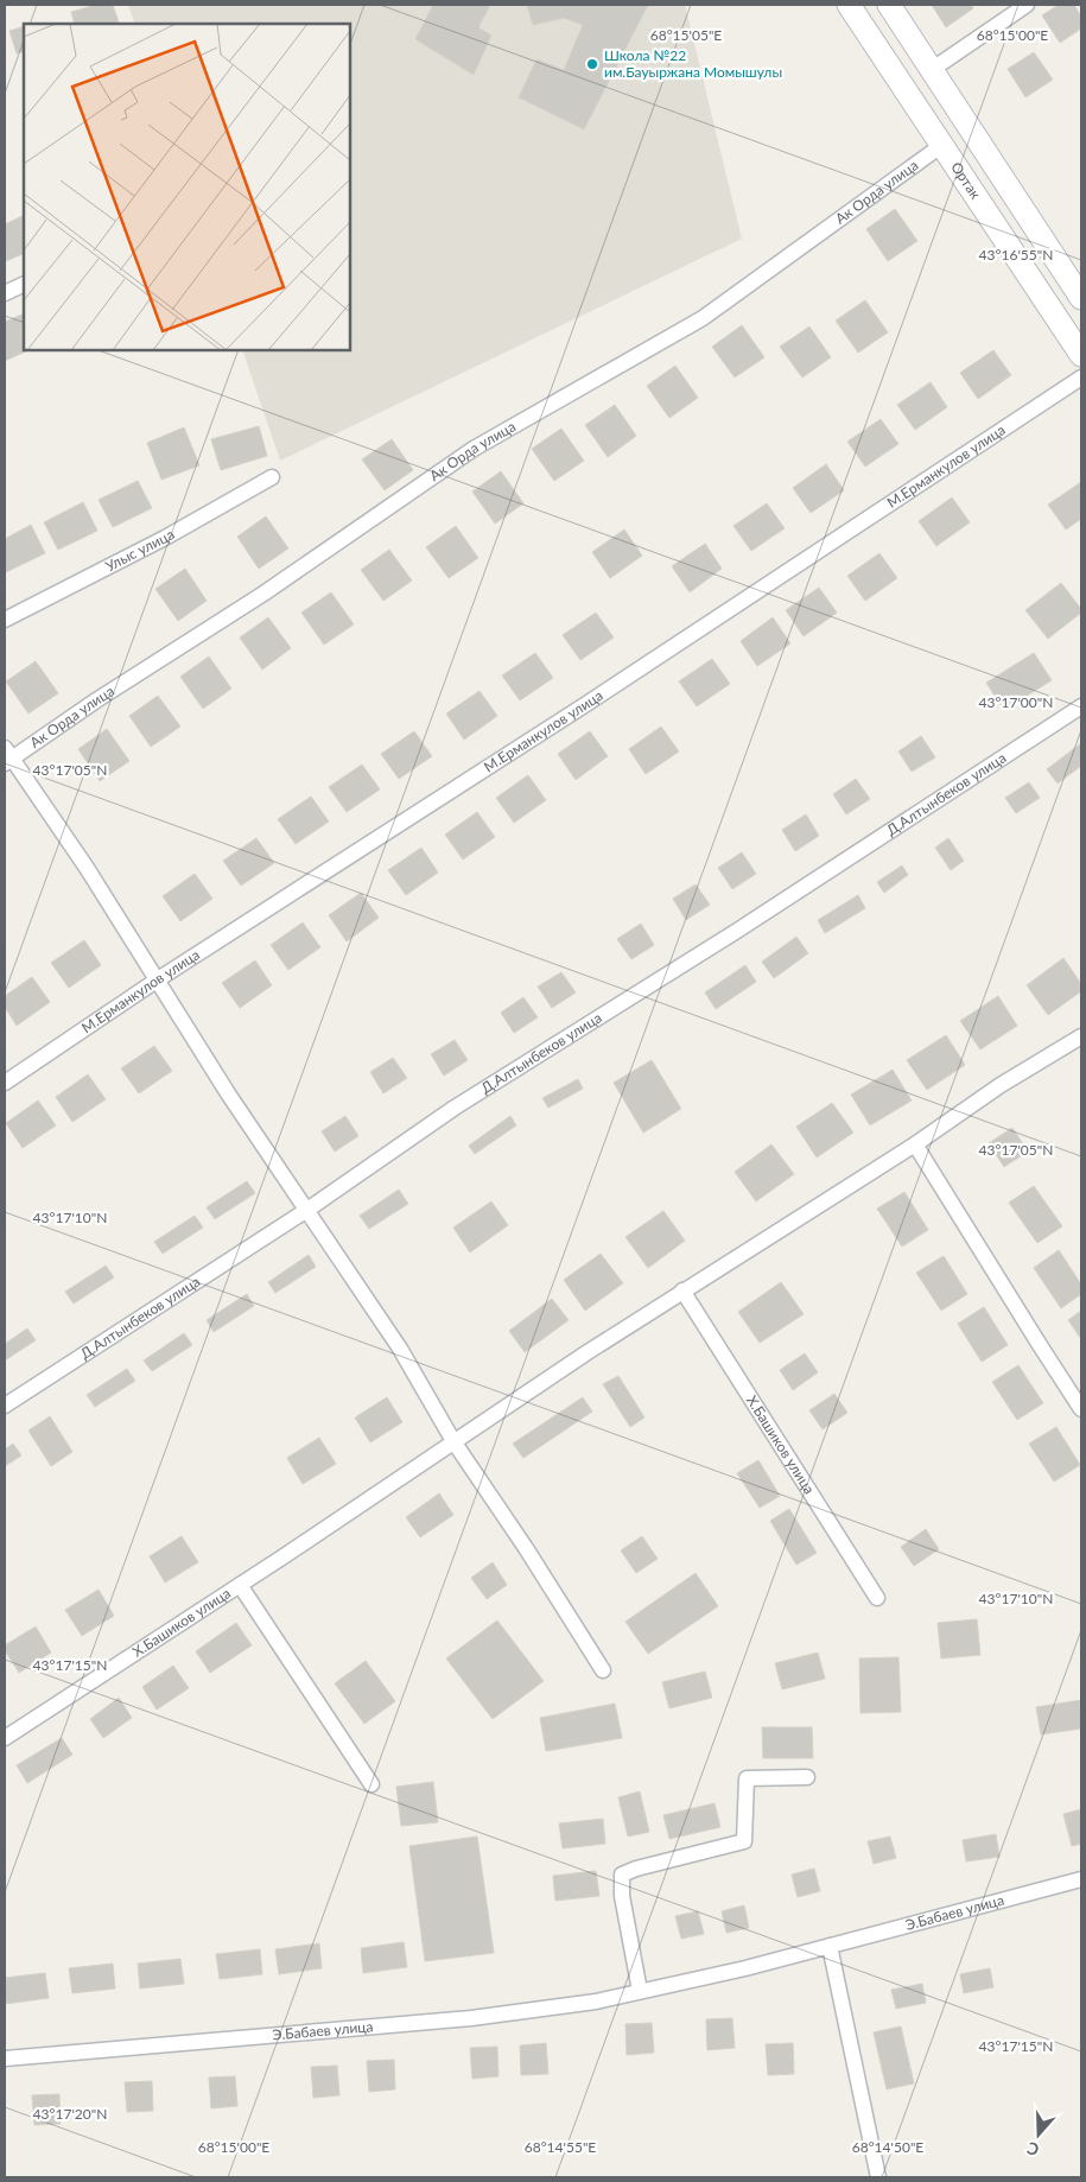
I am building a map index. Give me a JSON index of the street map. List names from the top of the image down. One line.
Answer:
{"streets":{"street":["Ортак","Ак Орда улица","М.Ерманкулов улица","Улыс улица","Д.Алтынбеков улица","Х.Башиков улица","Э.Бабаев улица"]},"crossings":[["Ортак","Ак Орда улица"]],"places":["Школа №22 им.Бауыржана Момышулы"],"north":"bottom","coordinates":["68°15'05\"E","68°15'00\"E","43°16'55\"N","43°17'00\"N","43°17'05\"N","43°17'10\"N","43°17'15\"N","43°17'20\"N","68°14'55\"E","68°14'50\"E"]}
